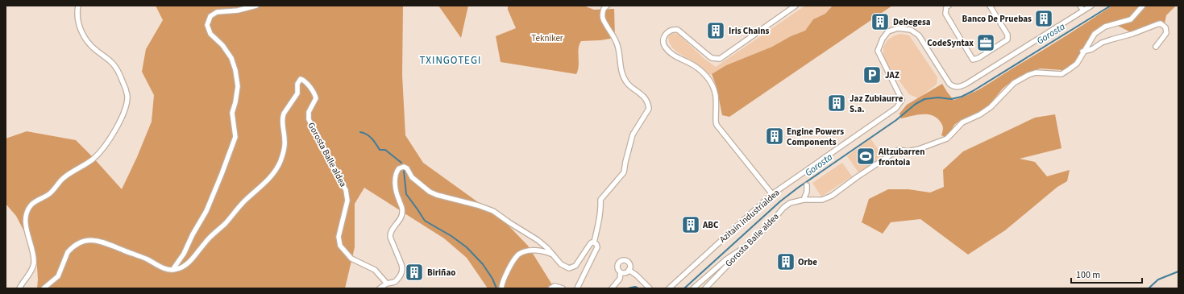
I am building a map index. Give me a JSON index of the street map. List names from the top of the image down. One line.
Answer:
{"streets":{"street":["Gorosta Balle aldea","Azitain industrialdea"]},"districts":["TXINGOTEGI"],"water":["Gorosta"],"parks":["Tekniker"],"places":{"building":["Banco De Pruebas","Debegesa","Iris Chains","Jaz Zubiaurre S.a.","Engine Powers Components","ABC","Orbe","Biriñao"],"office":["CodeSyntax"],"parking":["JAZ"],"sports":["Altzubarren frontoia"]},"scale_bar":"100 m"}
